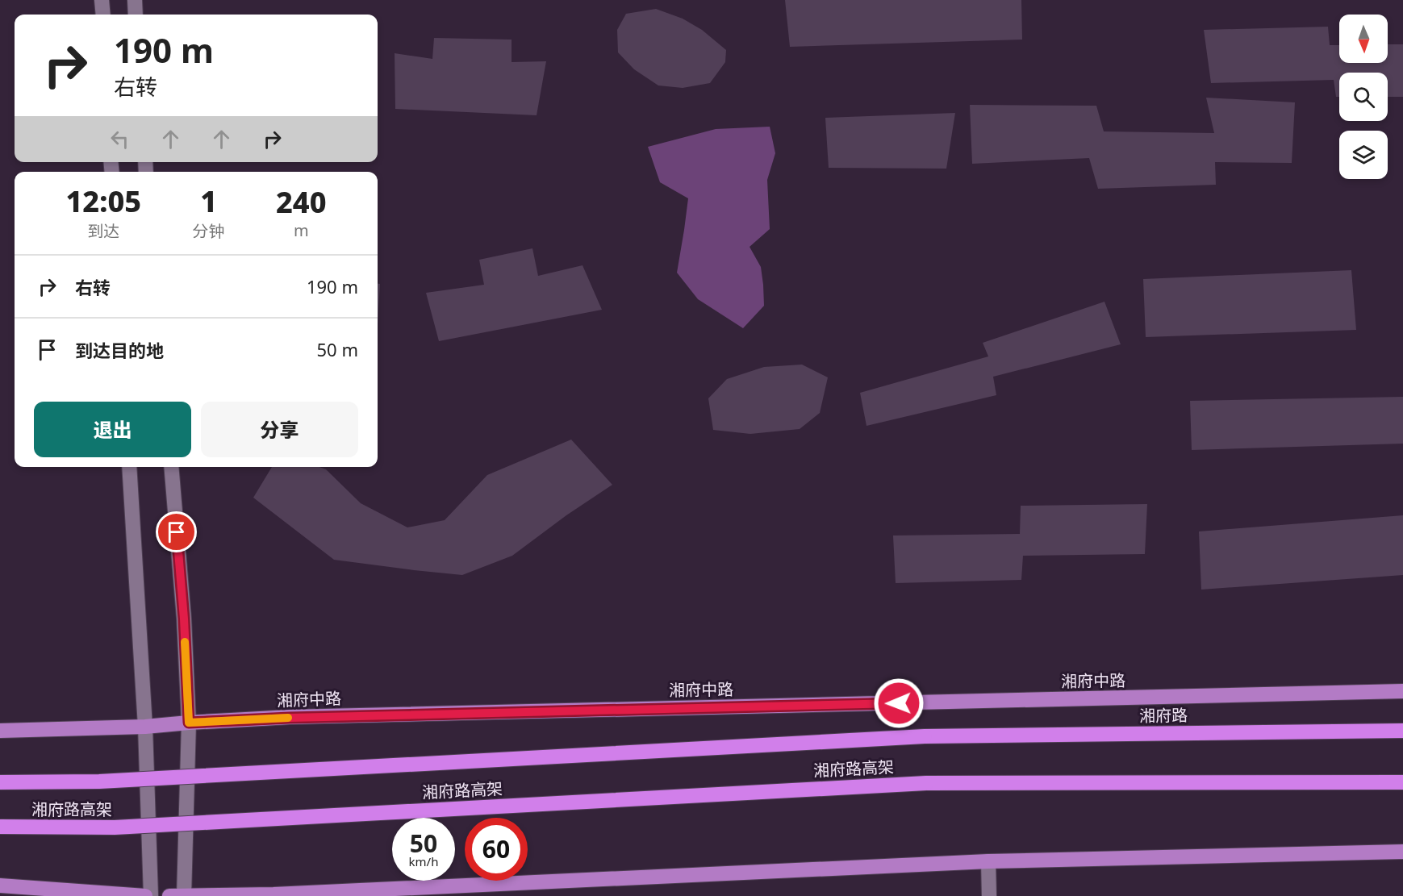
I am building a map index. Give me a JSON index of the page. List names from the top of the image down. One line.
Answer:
{"streets":{"highway":["湘府路","湘府路高架"],"main road":["湘府中路"]},"crossings":[["湘府路","湘府路高架"]],"north":"bottom","page":{"turn":["190 m","右转"],"eta":["12:05","到达","1","分钟","240","m"],"list":[{"name":"右转","value":"190 m"},{"name":"到达目的地","value":"50 m"}],"buttons":["退出","分享"],"speed":"50 km/h","limit":"60"}}
